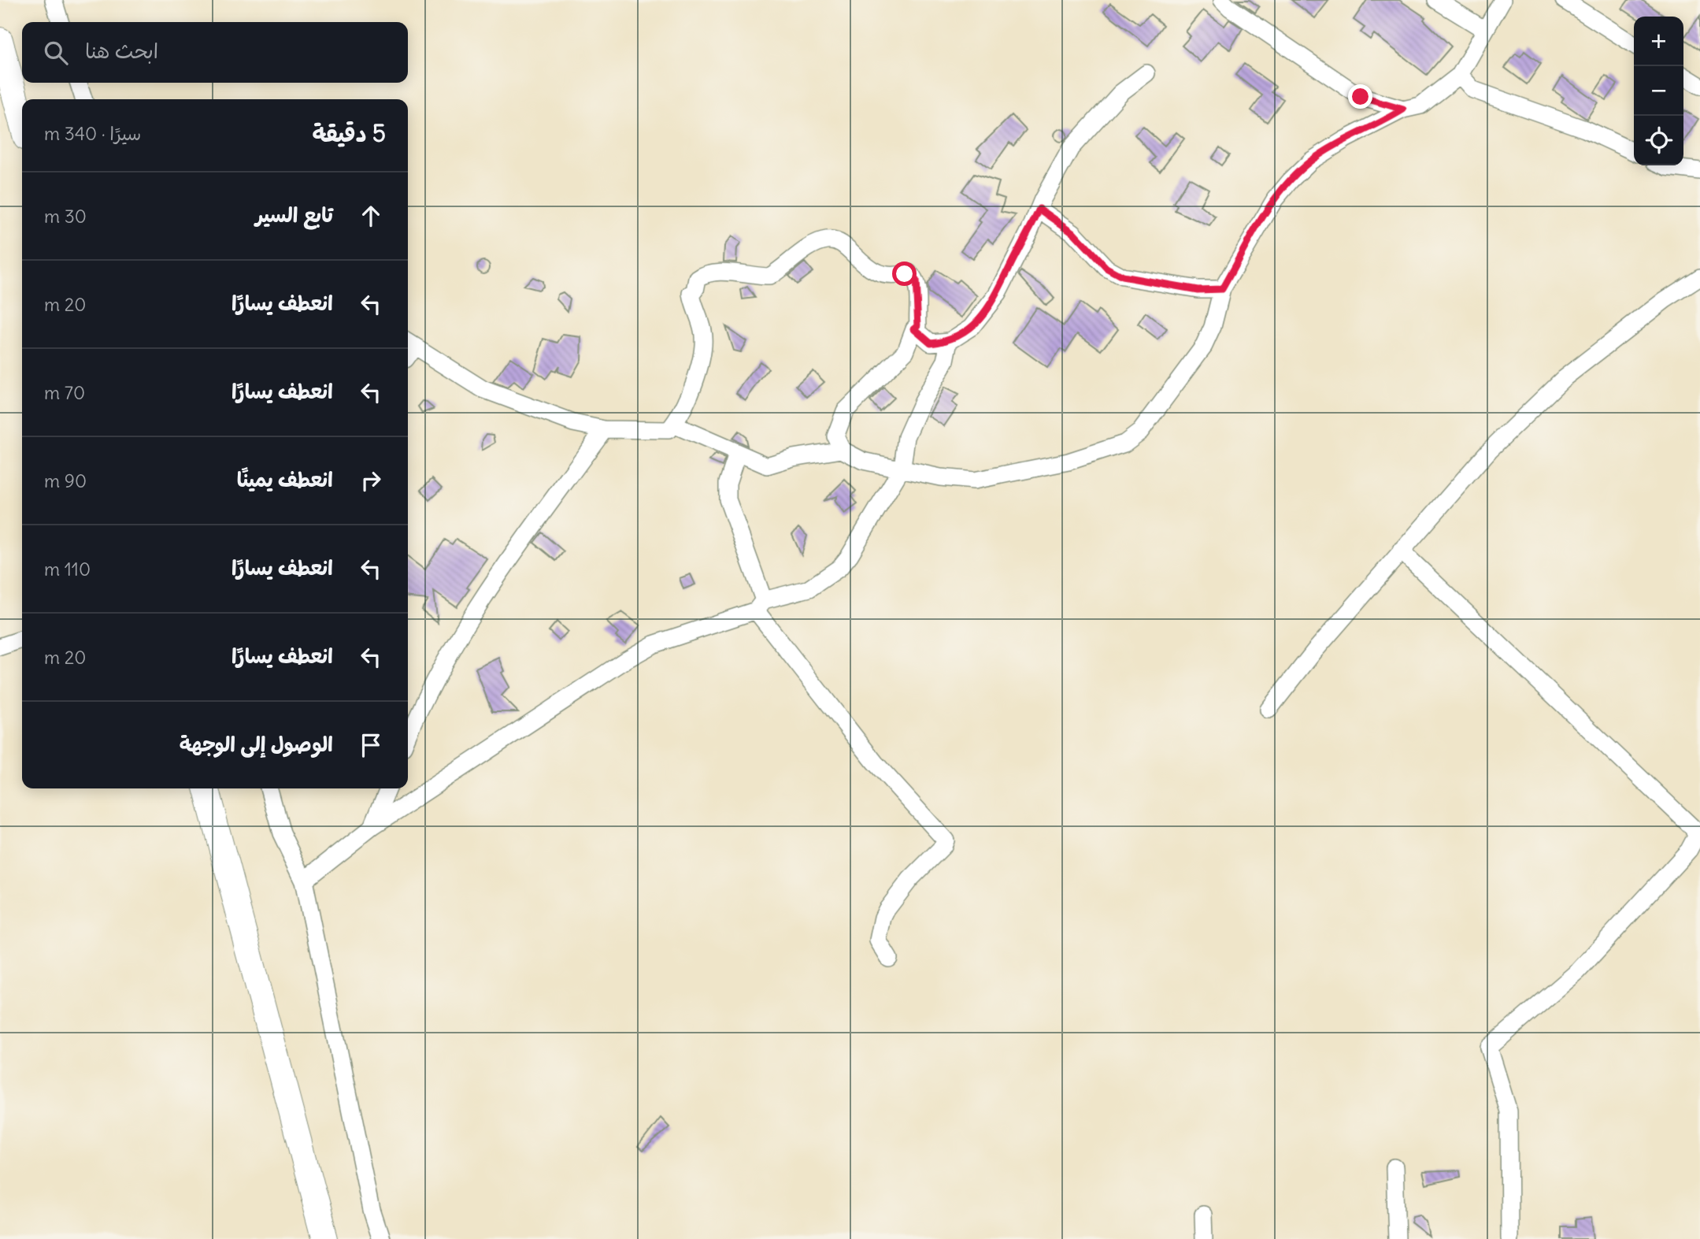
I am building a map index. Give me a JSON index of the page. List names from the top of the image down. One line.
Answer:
{"page":{"map_buttons":["+","−"],"search":"ابحث هنا","heading":["5 دقيقة","سيرًا · 340 m"],"list":[["تابع السير","30 m"],["انعطف يسارًا","20 m"],["انعطف يسارًا","70 m"],["انعطف يمينًا","90 m"],["انعطف يسارًا","110 m"],["انعطف يسارًا","20 m"],"الوصول إلى الوجهة"]}}
